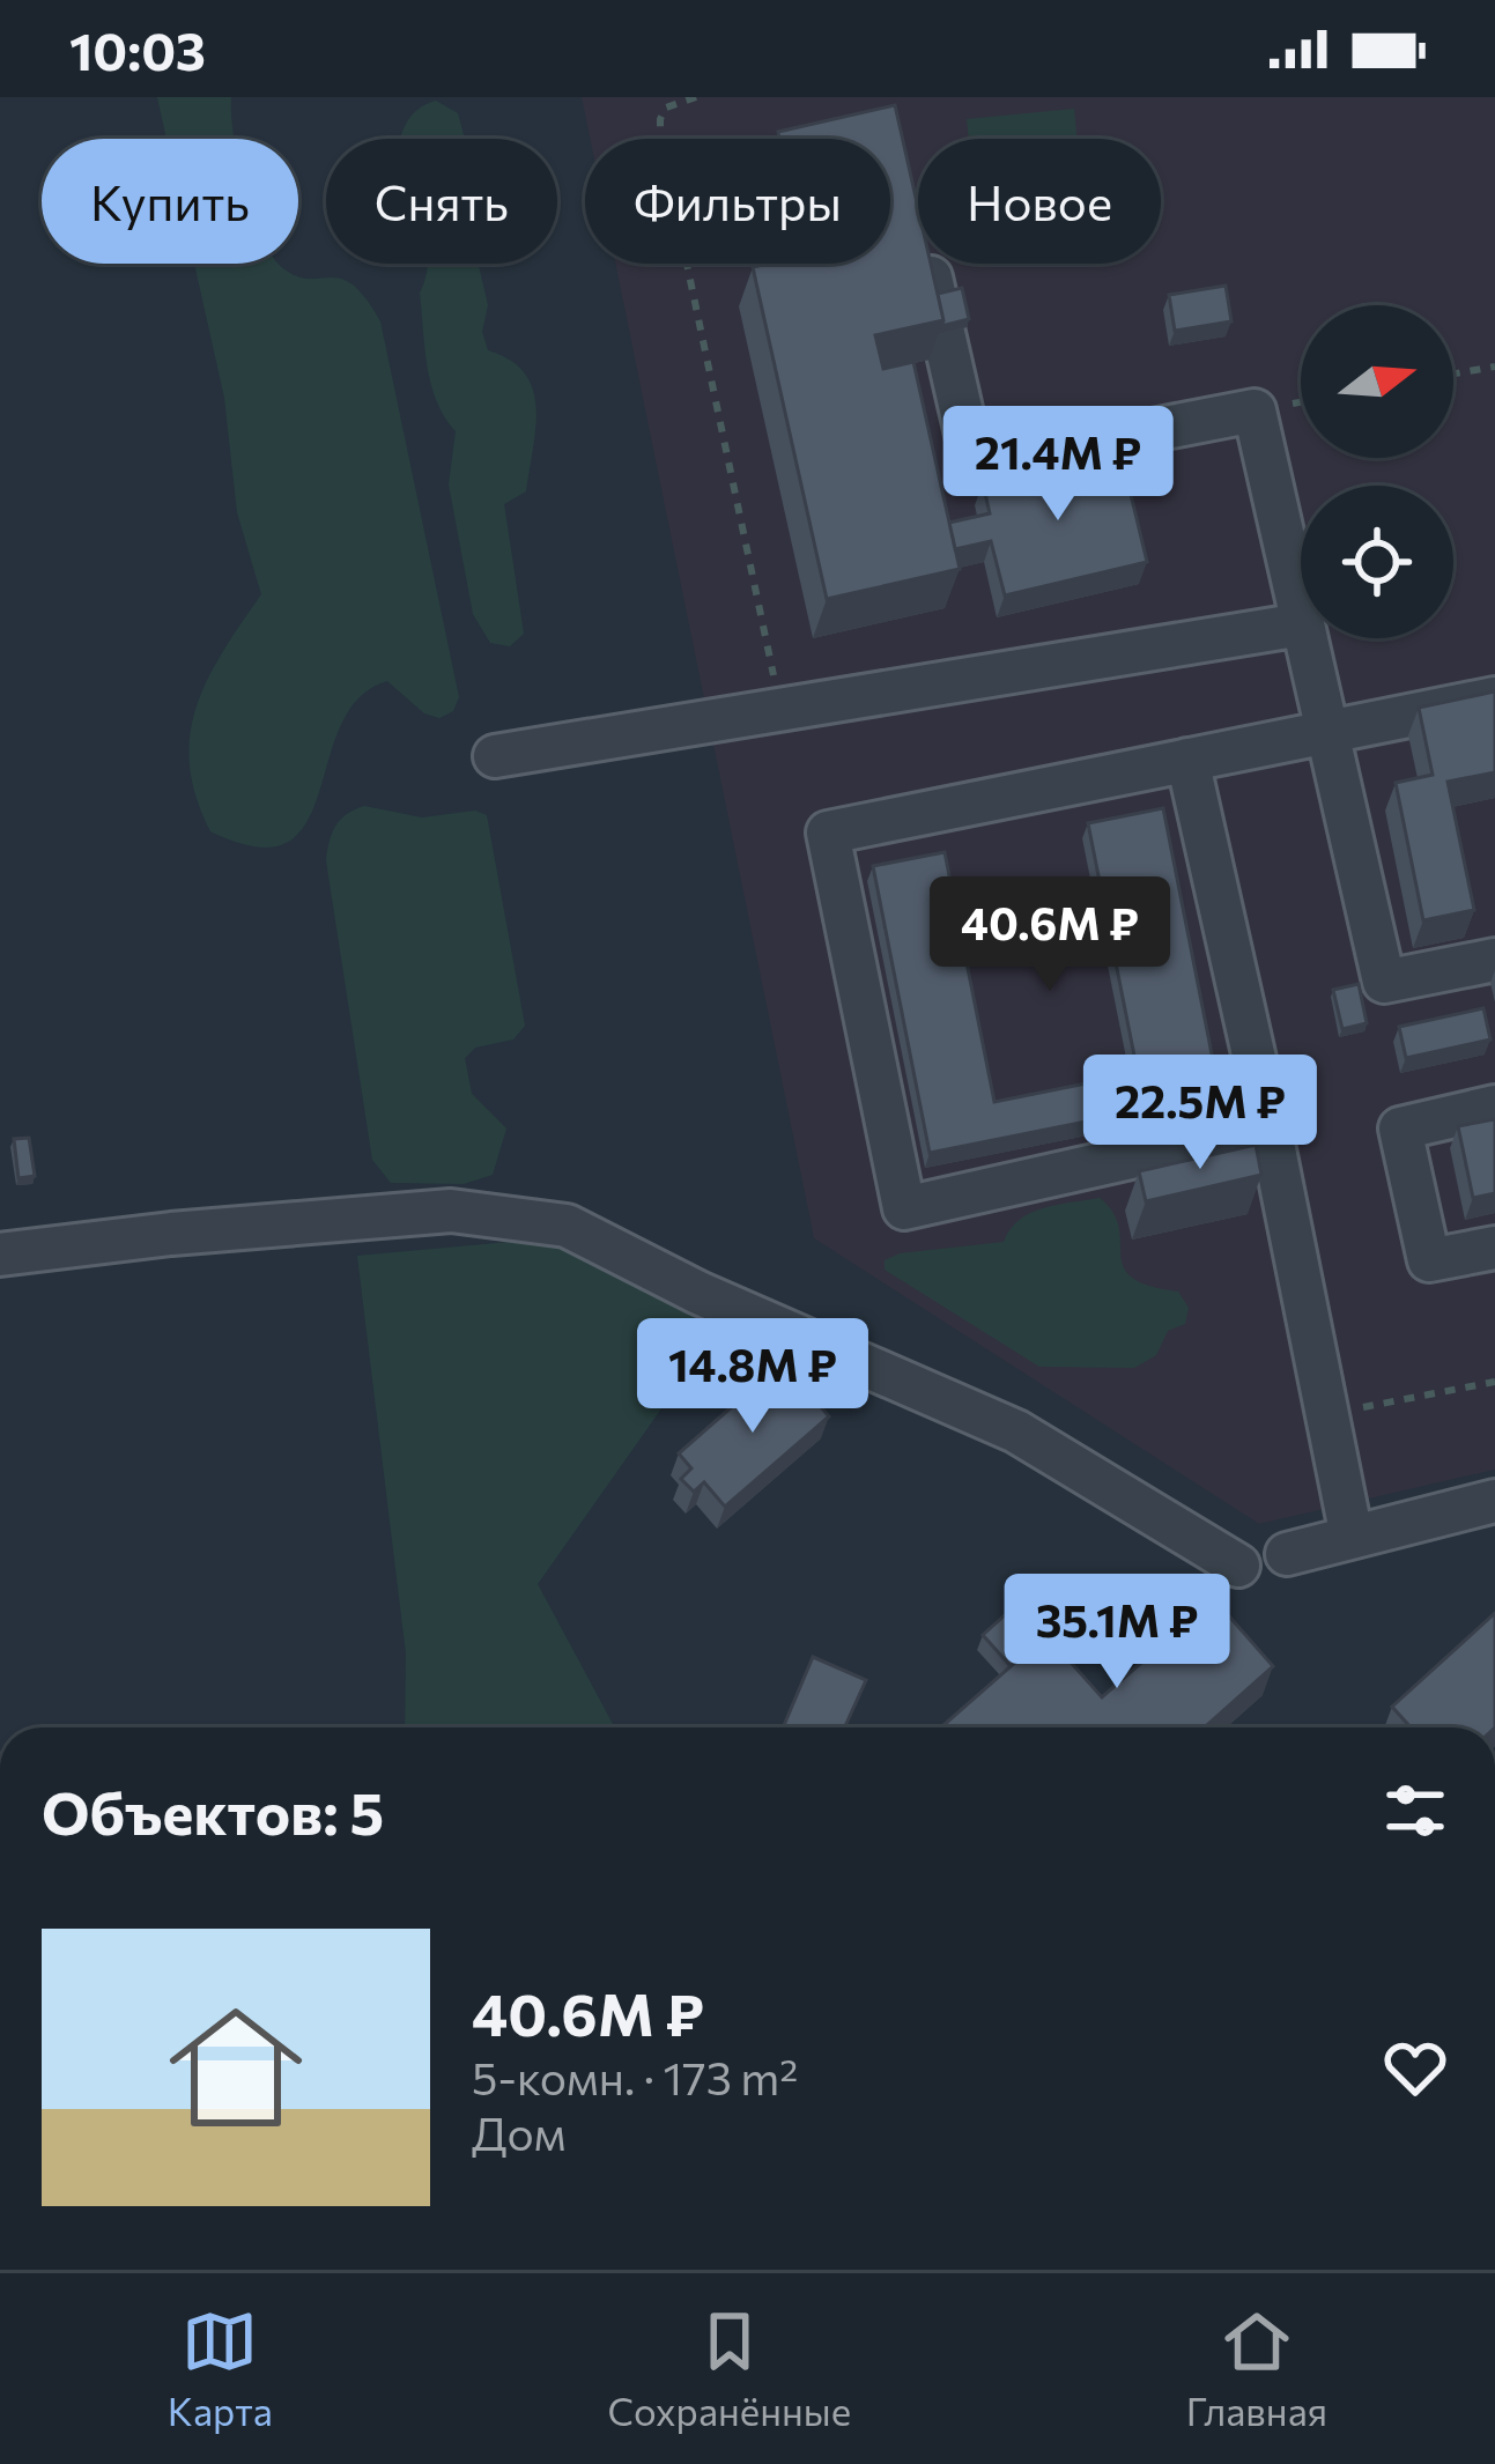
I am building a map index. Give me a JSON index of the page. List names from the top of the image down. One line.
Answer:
{"north":"right","page":{"status":"10:03","chip":["Купить","Снять","Фильтры","Новое"],"price":["21.4M ₽","40.6M ₽","22.5M ₽","14.8M ₽","35.1M ₽"],"heading":"Объектов: 5","list":[{"name":"40.6M ₽","note":"5-комн. · 173 m² · Дом"}],"tabs":["Карта","Сохранённые","Главная"]}}
